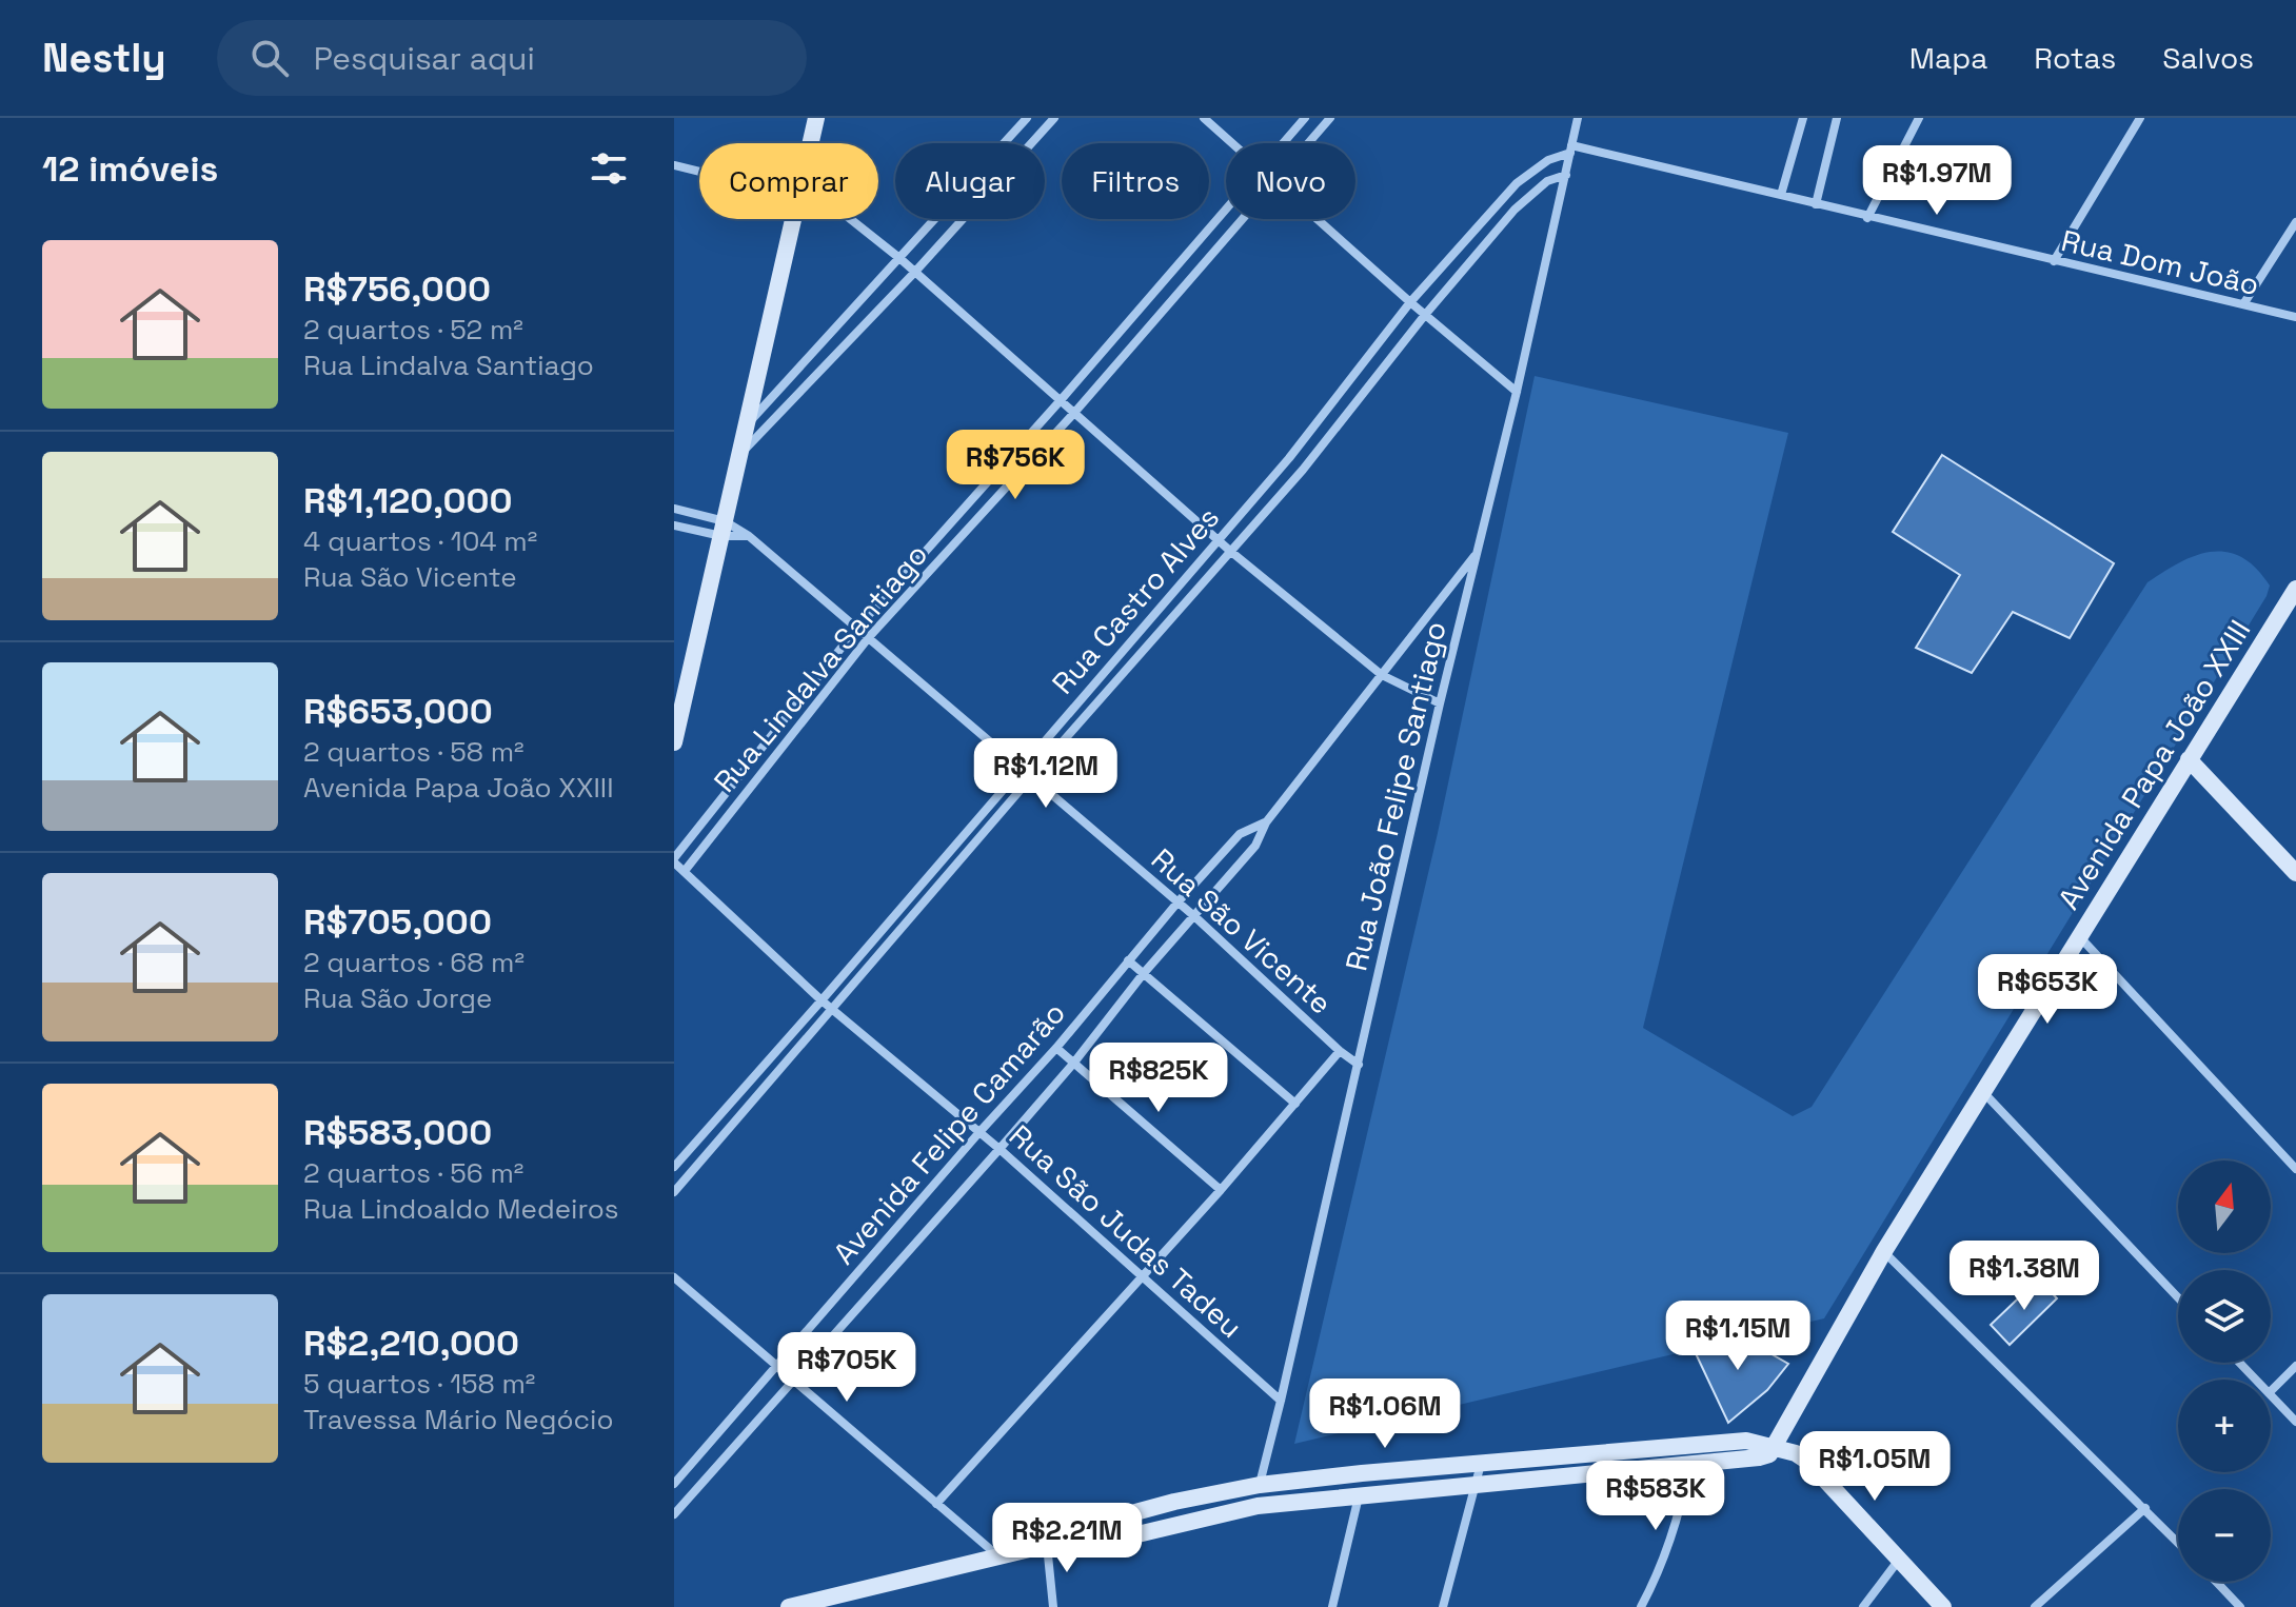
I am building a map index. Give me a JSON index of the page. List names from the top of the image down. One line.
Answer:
{"streets":{"main road":["Avenida Papa João XXIII"],"street":["Rua Dom João","Rua Castro Alves","Rua Lindalva Santiago","Rua João Felipe Santiago","Rua São Vicente","Avenida Felipe Camarão","Rua São Judas Tadeu"]},"crossings":[["Rua Dom João","Rua Castro Alves"],["Rua Dom João","Rua João Felipe Santiago"],["Rua Castro Alves","Rua João Felipe Santiago"],["Rua Castro Alves","Rua São Vicente"],["Rua Castro Alves","Rua São Judas Tadeu"],["Rua Lindalva Santiago","Rua São Vicente"],["Rua Lindalva Santiago","Rua São Judas Tadeu"],["Rua João Felipe Santiago","Rua São Vicente"],["Rua João Felipe Santiago","Avenida Felipe Camarão"],["Rua João Felipe Santiago","Rua São Judas Tadeu"],["Rua São Vicente","Avenida Felipe Camarão"],["Avenida Felipe Camarão","Rua São Judas Tadeu"]],"north":"top","page":{"header":"Nestly","search":"Pesquisar aqui","nav":["Mapa","Rotas","Salvos"],"heading":"12 imóveis","chip":["Comprar","Alugar","Filtros","Novo"],"price":["R$1.97M","R$756K","R$1.12M","R$653K","R$825K","R$1.38M","R$1.15M","R$705K","R$1.06M","R$1.05M","R$583K","R$2.21M"],"list":[{"name":"R$756,000","note":"2 quartos · 52 m² · Rua Lindalva Santiago"},{"name":"R$1,120,000","note":"4 quartos · 104 m² · Rua São Vicente"},{"name":"R$653,000","note":"2 quartos · 58 m² · Avenida Papa João XXIII"},{"name":"R$705,000","note":"2 quartos · 68 m² · Rua São Jorge"},{"name":"R$583,000","note":"2 quartos · 56 m² · Rua Lindoaldo Medeiros"},{"name":"R$2,210,000","note":"5 quartos · 158 m² · Travessa Mário Negócio"}],"map_buttons":["+","−"]}}
